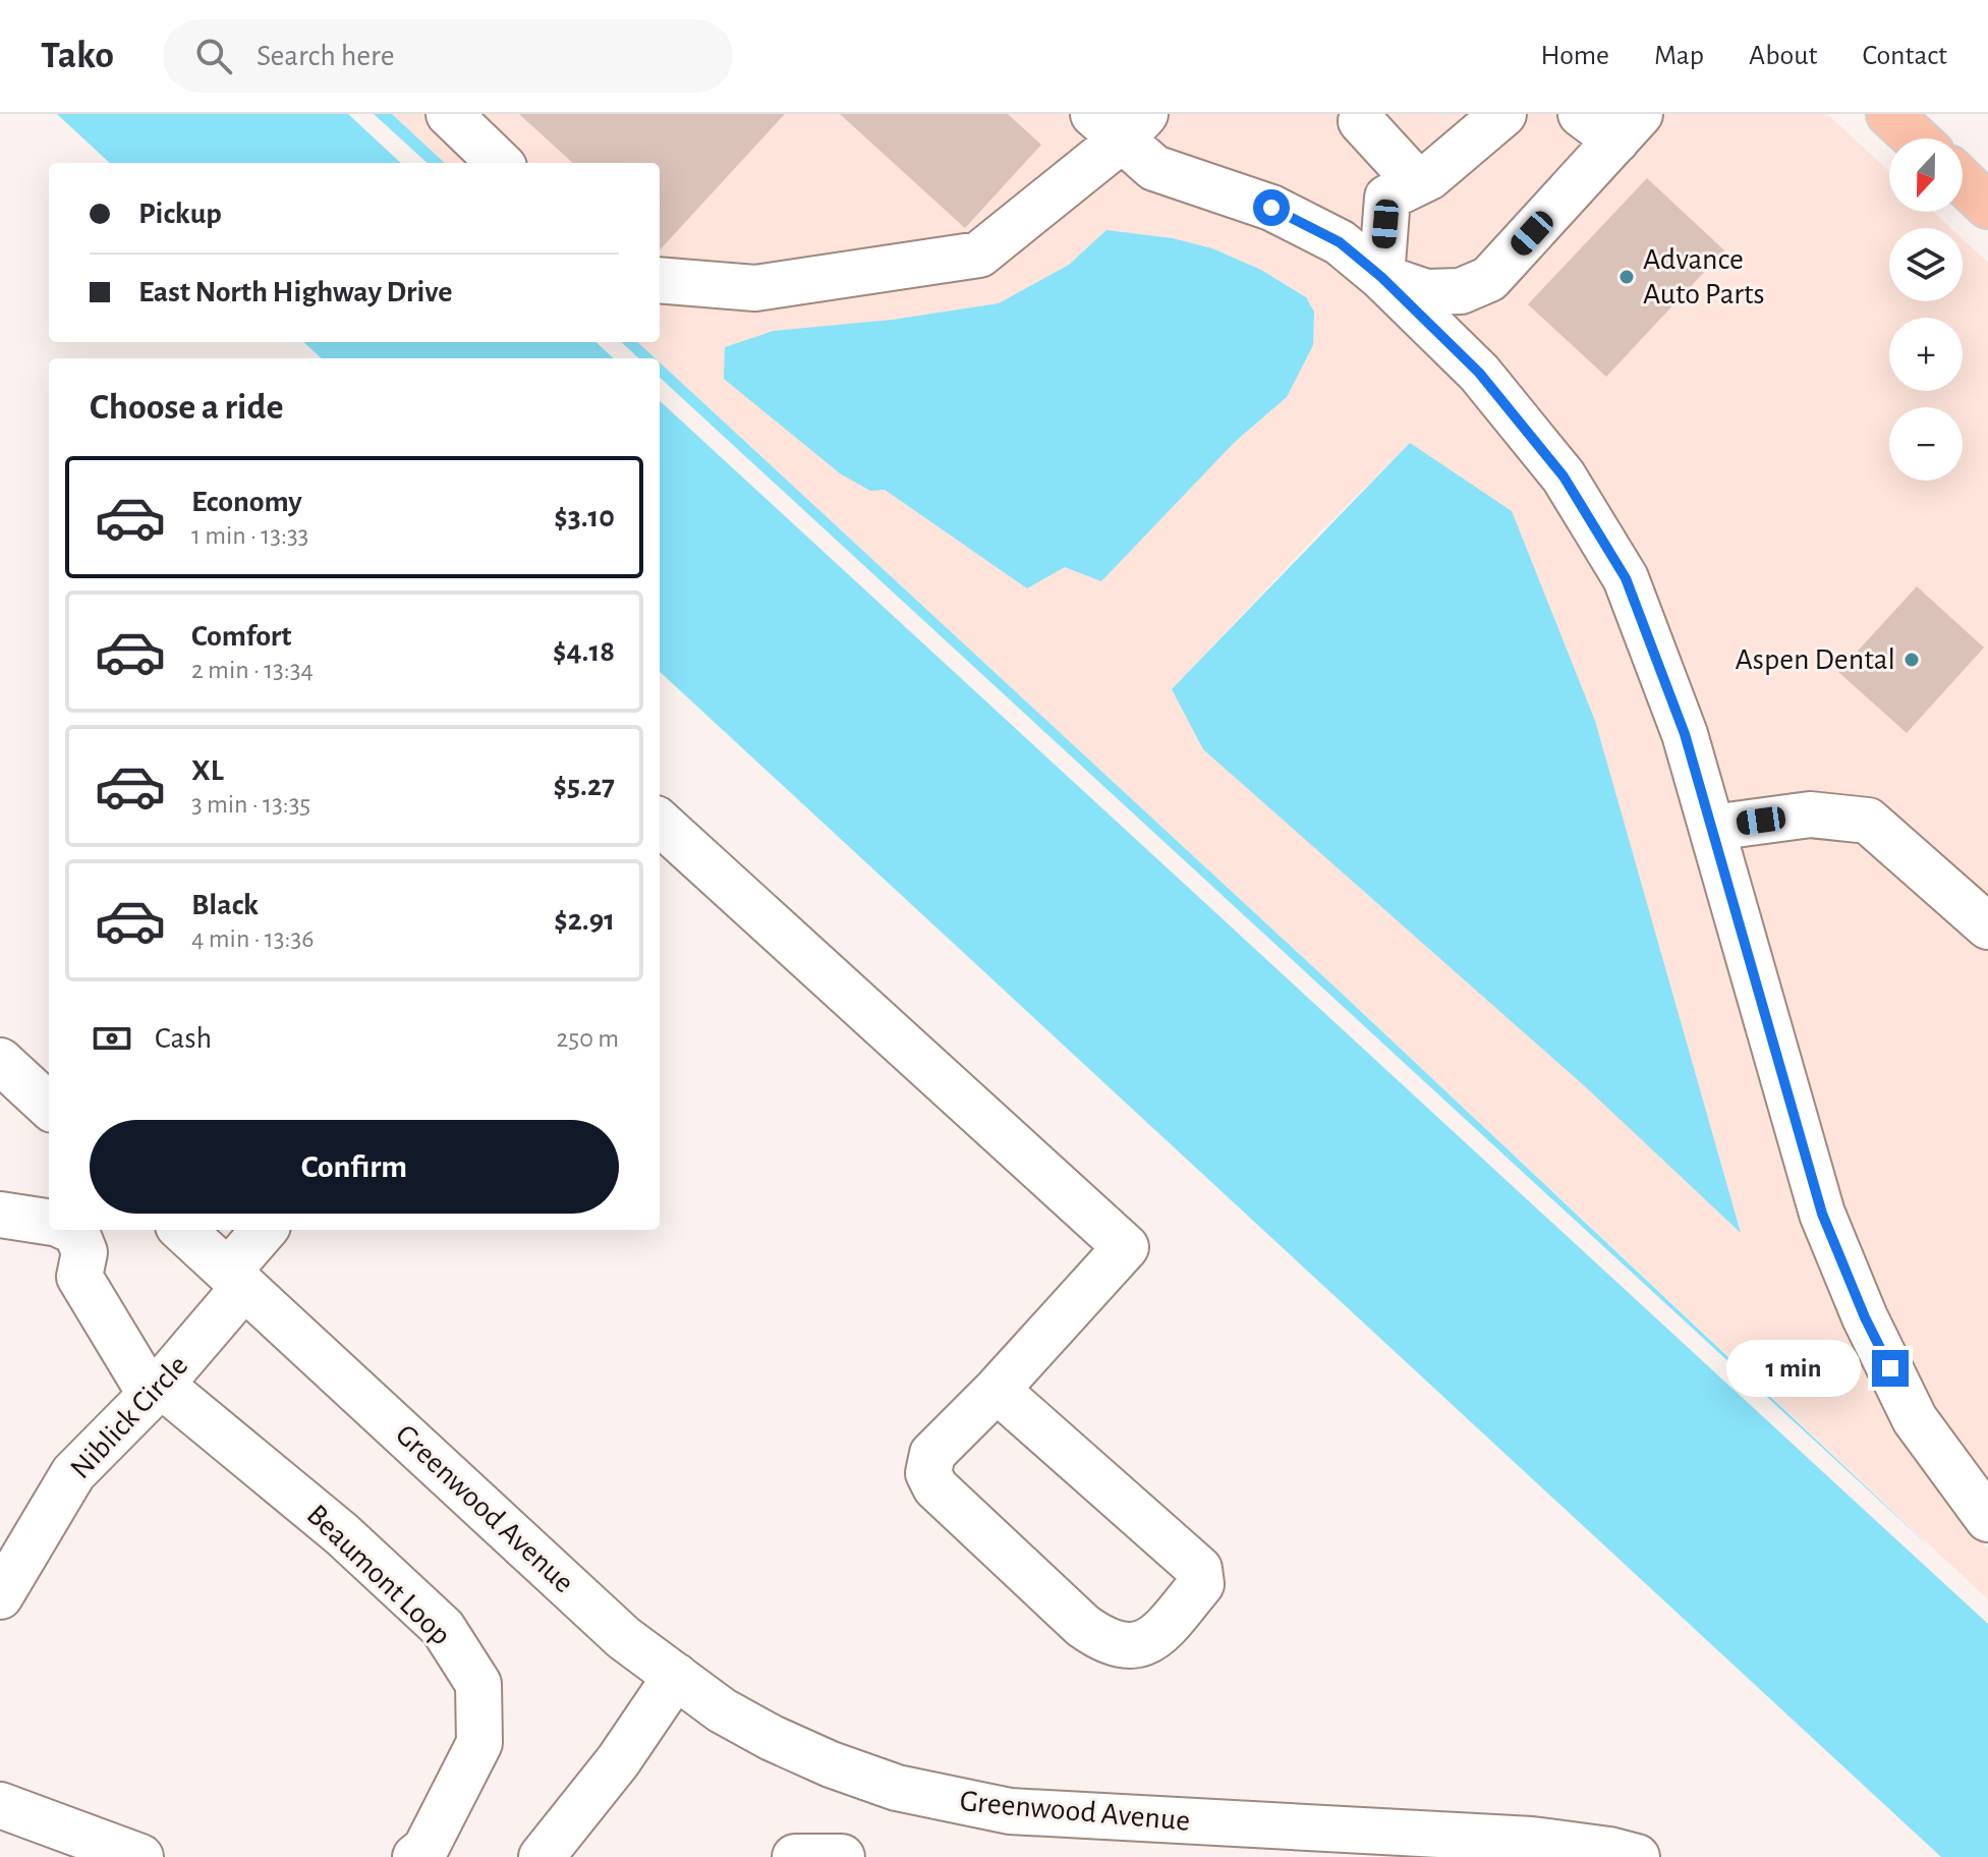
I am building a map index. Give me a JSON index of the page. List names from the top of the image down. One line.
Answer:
{"streets":{"street":["Niblick Circle","Greenwood Avenue","Beaumont Loop"]},"crossings":[["Niblick Circle","Greenwood Avenue"],["Niblick Circle","Beaumont Loop"]],"places":["Advance Auto Parts","Aspen Dental"],"north":"bottom","page":{"header":"Tako","search":"Search here","nav":["Home","Map","About","Contact"],"map_buttons":["+","−"],"banner":["Pickup","East North Highway Drive"],"heading":"Choose a ride","list":[{"name":"Economy","note":"1 min · 13:33","value":"$3.10"},{"name":"Comfort","note":"2 min · 13:34","value":"$4.18"},{"name":"XL","note":"3 min · 13:35","value":"$5.27"},{"name":"Black","note":"4 min · 13:36","value":"$2.91"}],"pay":["Cash","250 m"],"buttons":"Confirm","bubble":"1 min"}}
